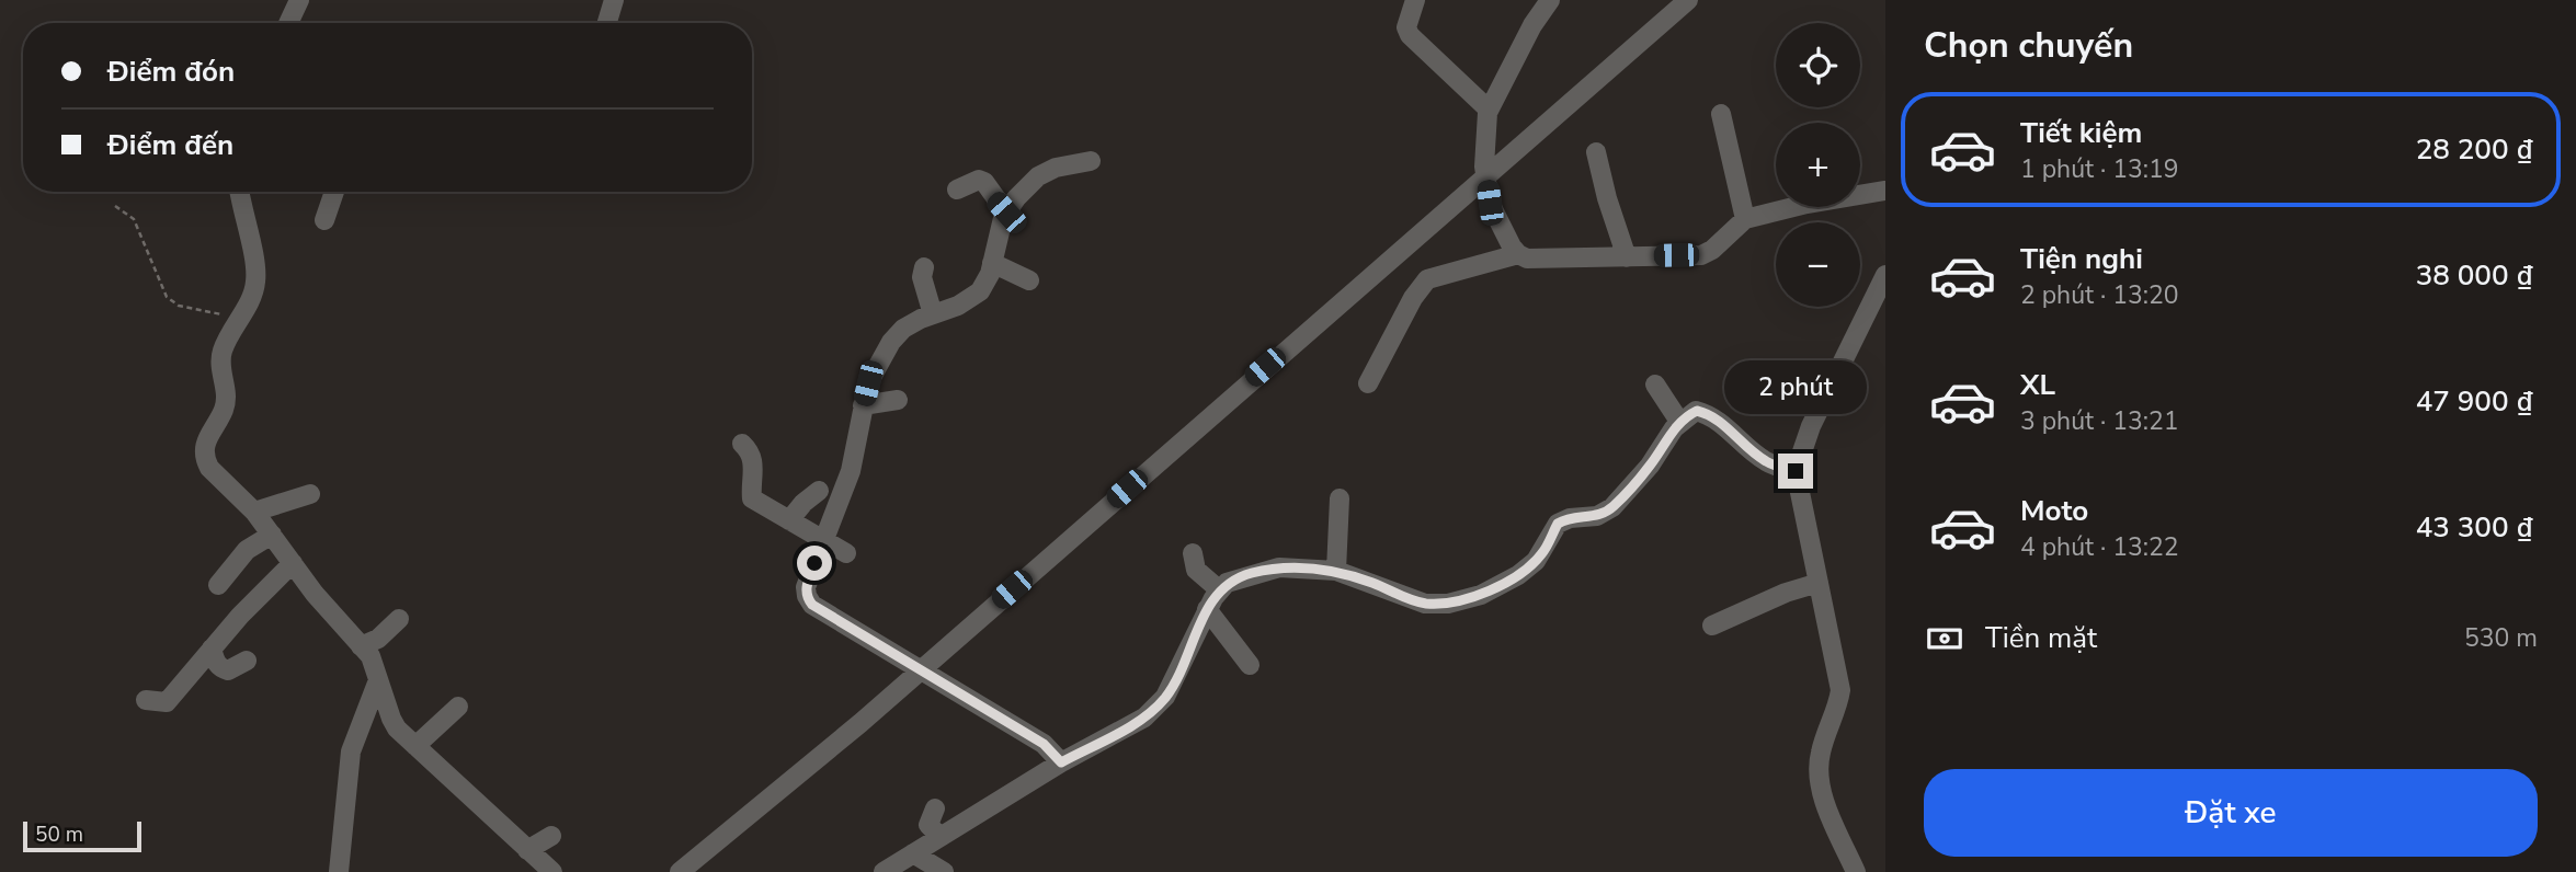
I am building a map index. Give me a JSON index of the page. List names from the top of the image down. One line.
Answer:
{"scale_bar":"50 m","page":{"heading":"Chọn chuyến","map_buttons":["+","−"],"banner":["Điểm đón","Điểm đến"],"list":[{"name":"Tiết kiệm","note":"1 phút · 13:19","value":"28 200 ₫"},{"name":"Tiện nghi","note":"2 phút · 13:20","value":"38 000 ₫"},{"name":"XL","note":"3 phút · 13:21","value":"47 900 ₫"},{"name":"Moto","note":"4 phút · 13:22","value":"43 300 ₫"}],"bubble":"2 phút","pay":["Tiền mặt","530 m"],"buttons":"Đặt xe","scale":"50 m"}}
